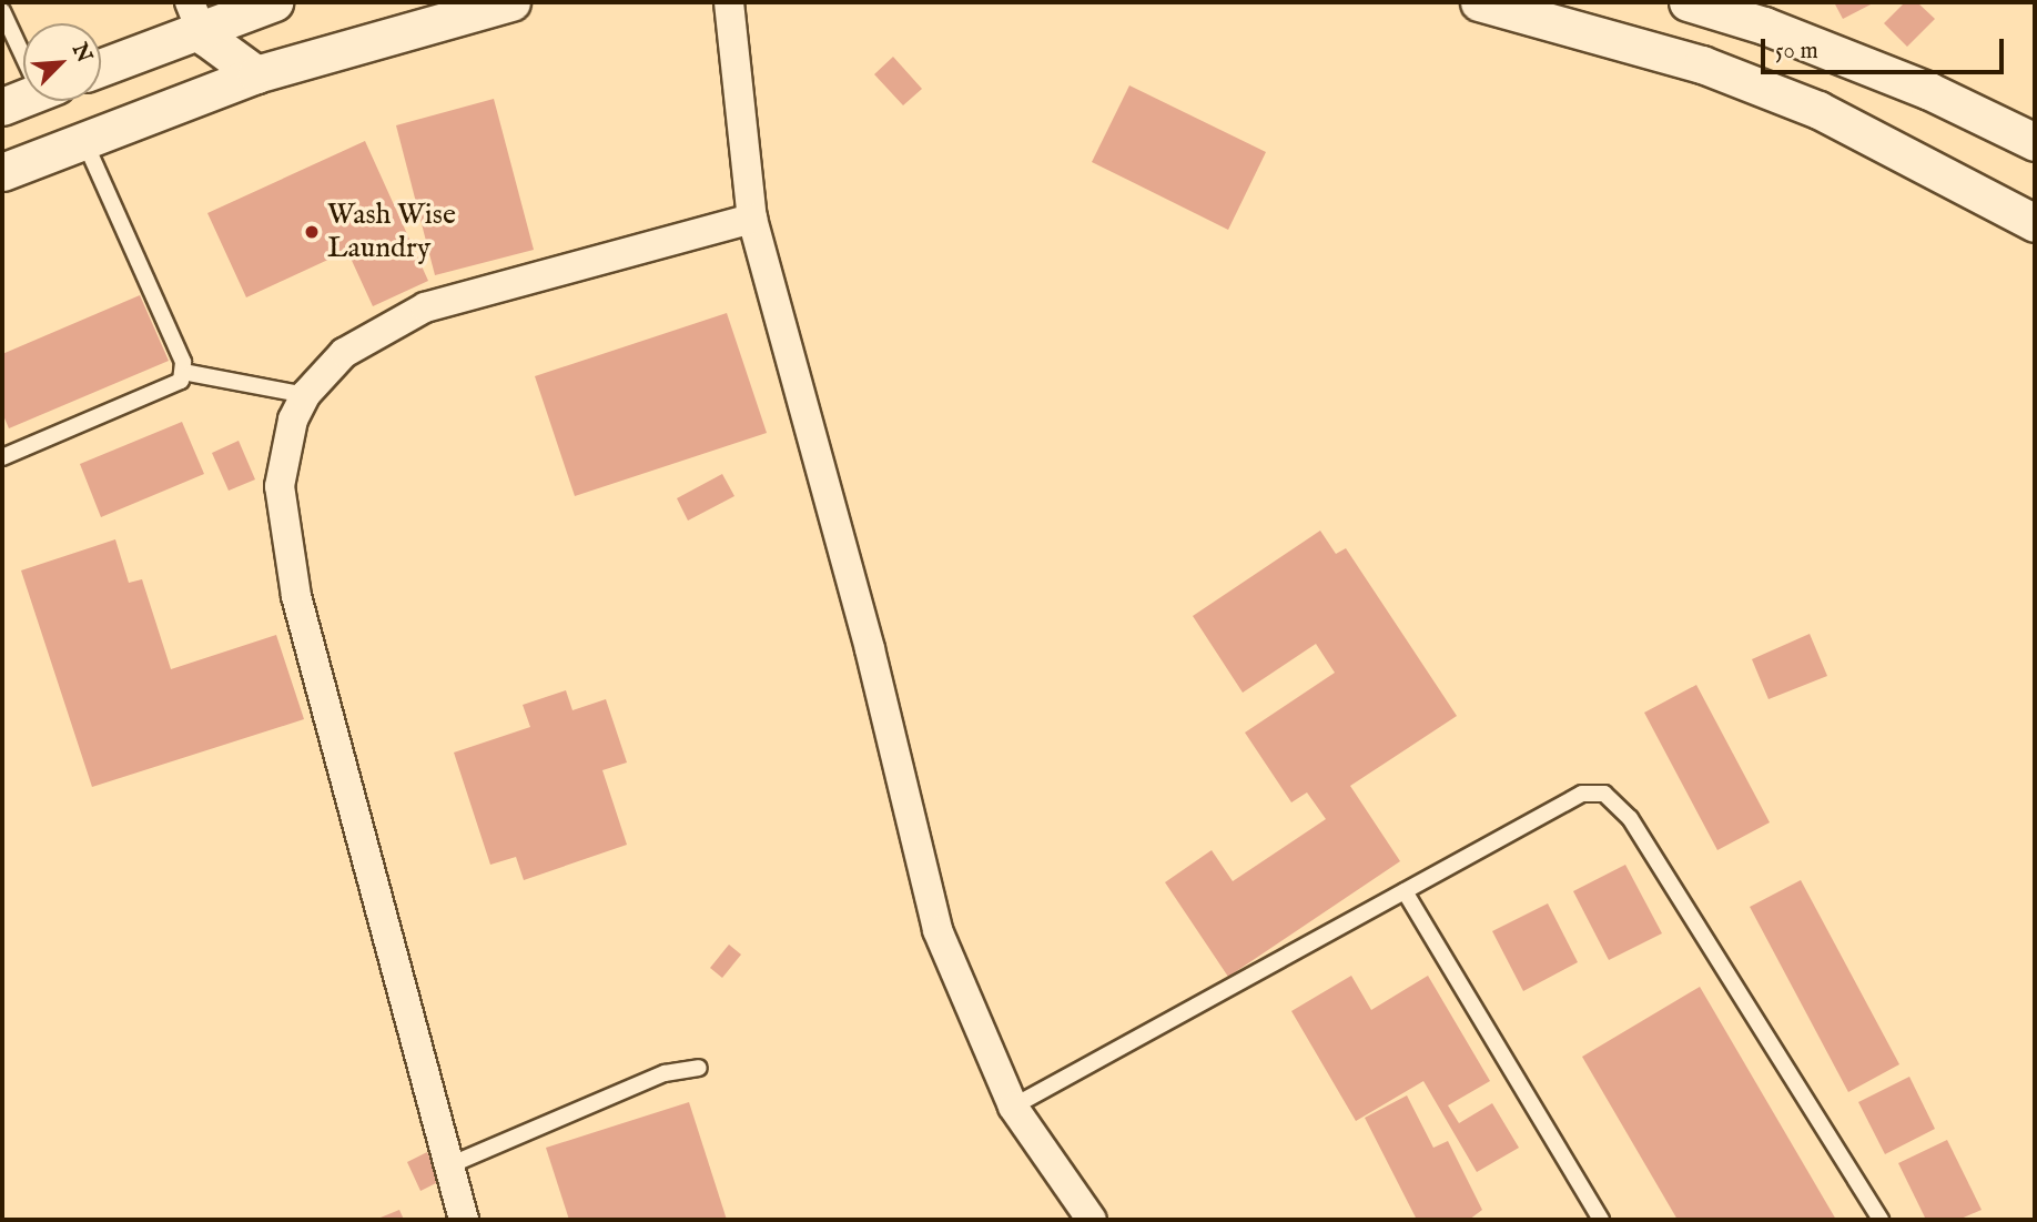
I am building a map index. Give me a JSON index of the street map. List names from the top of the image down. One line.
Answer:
{"places":["Wash Wise Laundry"],"scale_bar":"50 m","north":"top right"}
